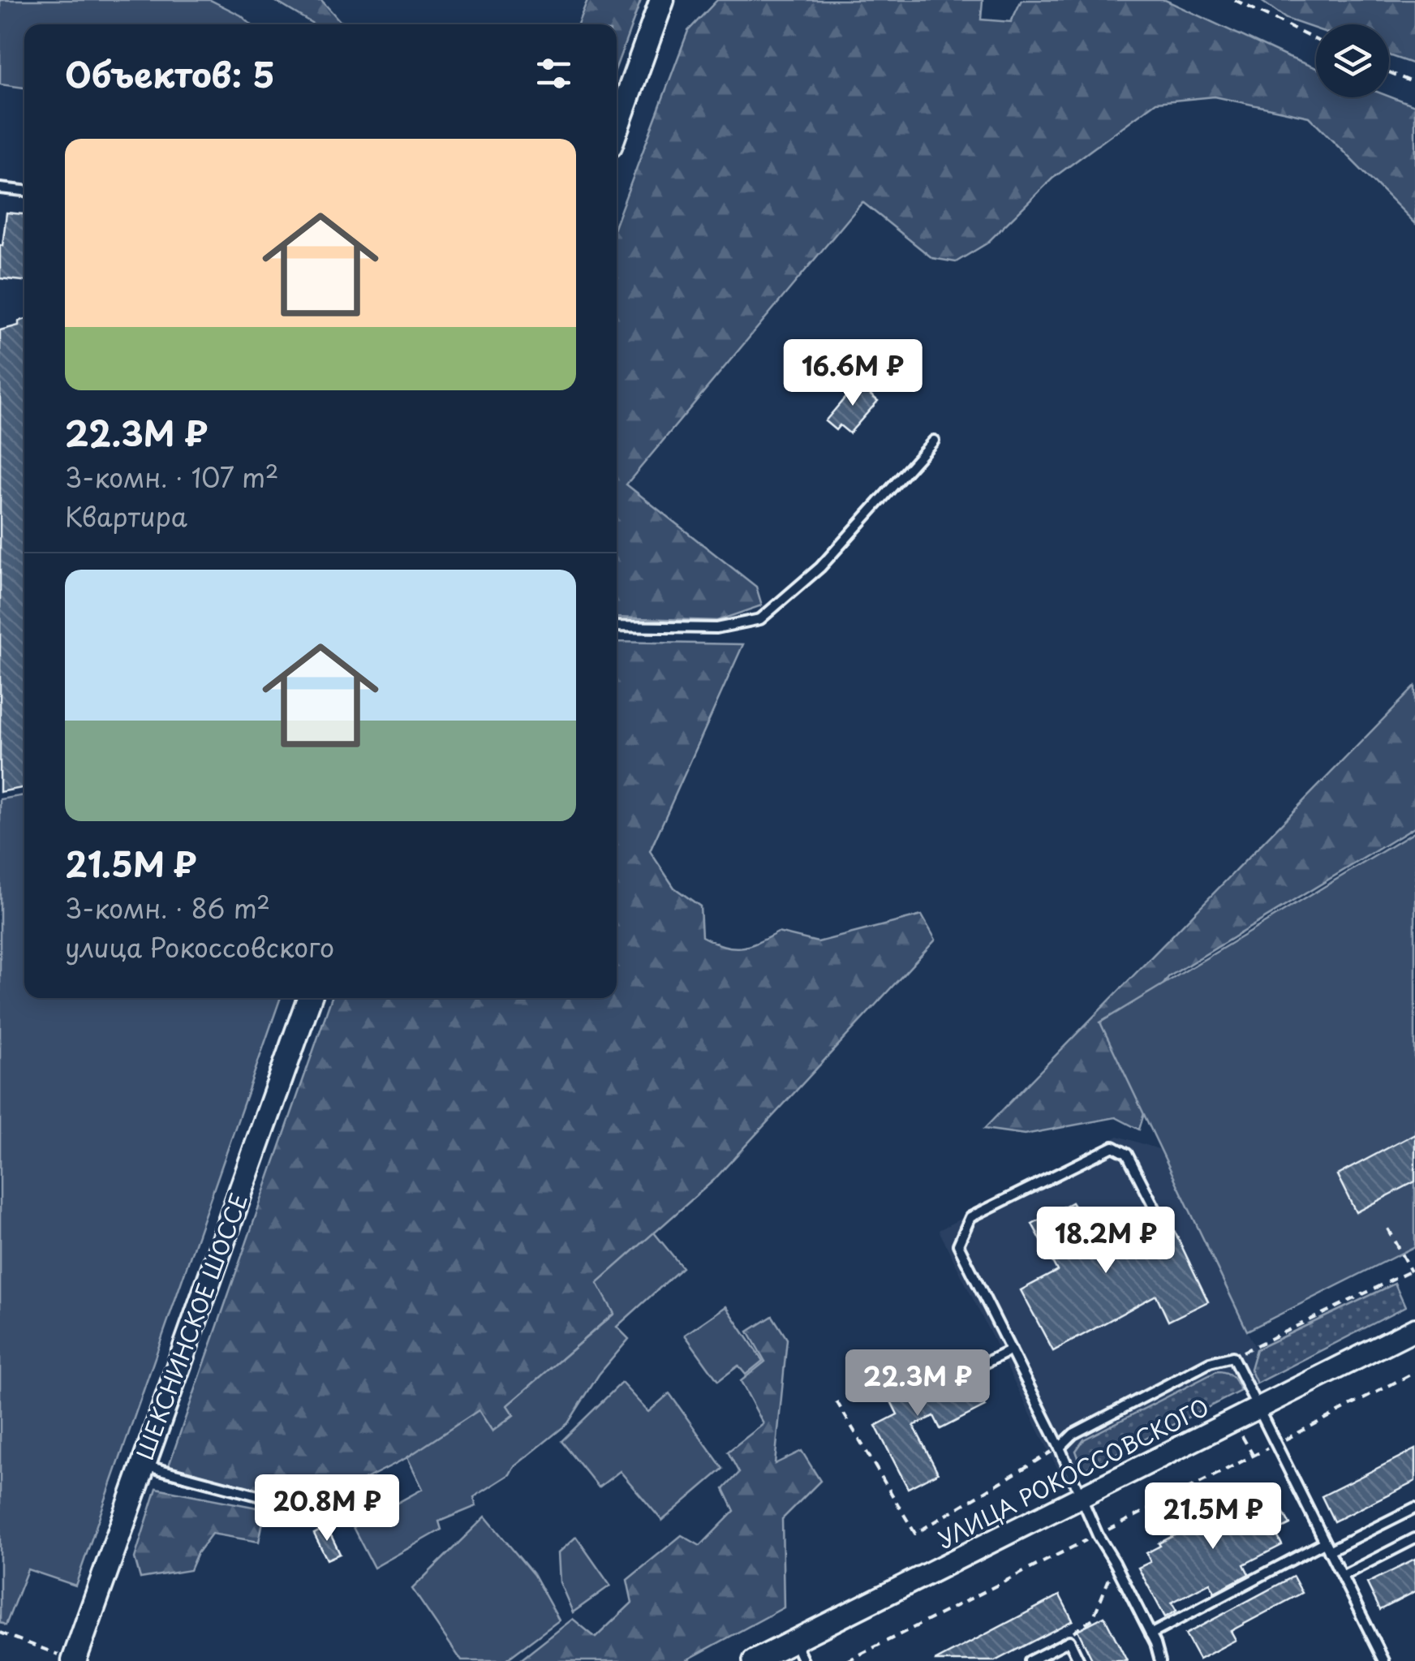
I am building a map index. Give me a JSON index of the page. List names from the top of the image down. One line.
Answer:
{"streets":{"main road":["ШЕКСНИНСКОЕ ШОССЕ"],"street":["УЛИЦА РОКОССОВСКОГО"]},"page":{"heading":"Объектов: 5","list":[{"name":"22.3M ₽","note":"3-комн. · 107 m² · Квартира"},{"name":"21.5M ₽","note":"3-комн. · 86 m² · улица Рокоссовского"}],"price":["16.6M ₽","18.2M ₽","22.3M ₽","20.8M ₽","21.5M ₽"]}}
